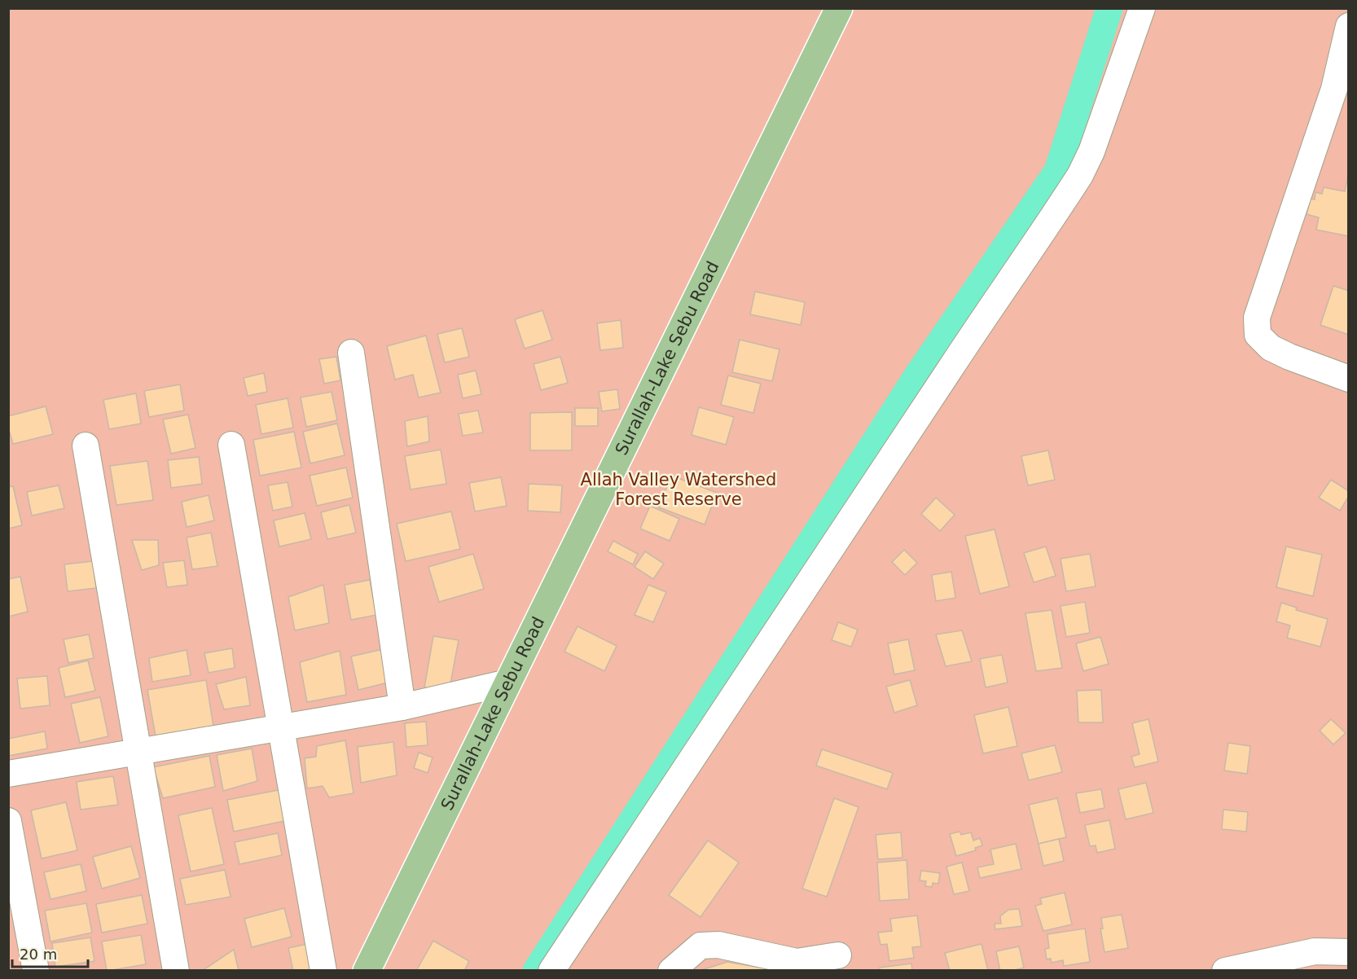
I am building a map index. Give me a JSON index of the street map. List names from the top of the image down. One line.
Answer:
{"streets":{"main road":["Surallah-Lake Sebu Road"]},"parks":["Allah Valley Watershed Forest Reserve"],"scale_bar":"20 m"}
